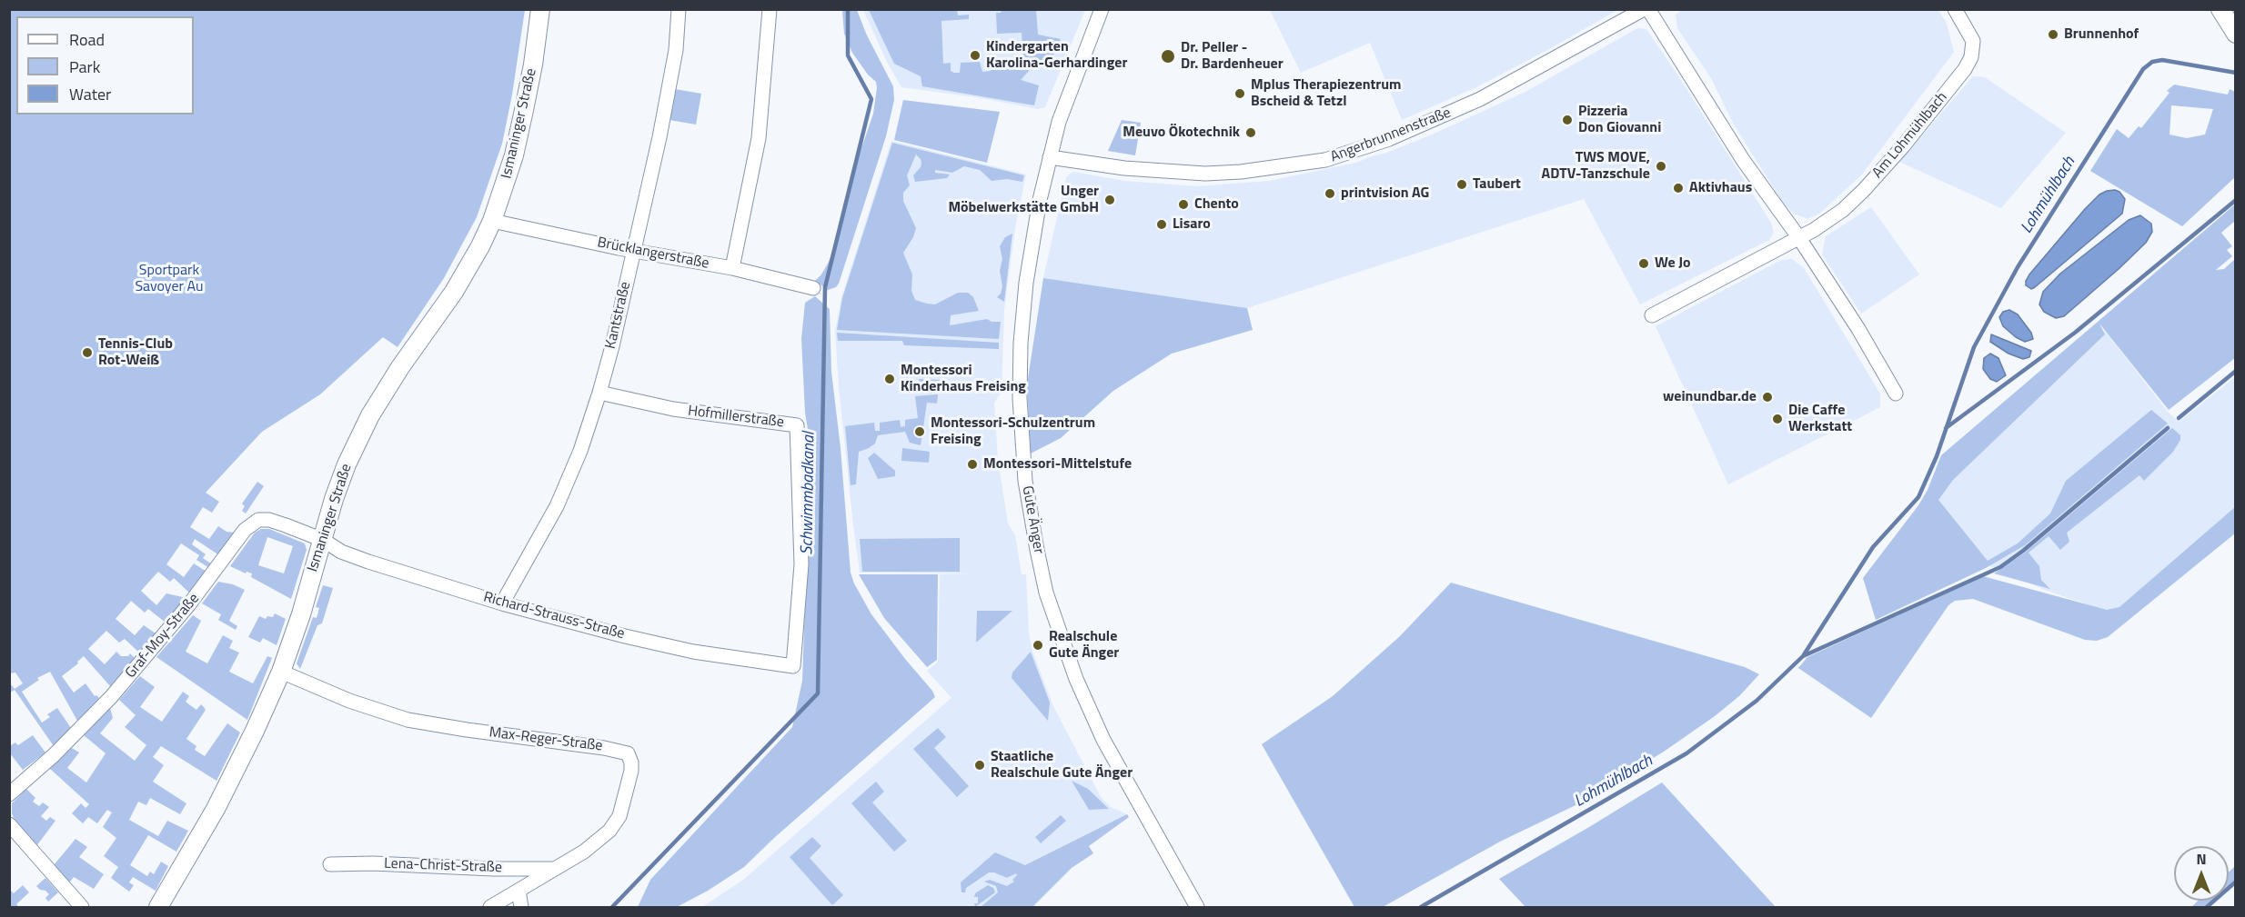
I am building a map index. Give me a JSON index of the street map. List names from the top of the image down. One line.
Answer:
{"streets":{"street":["Ismaninger Straße","Angerbrunnenstraße","Am Lohmühlbach","Brücklangerstraße","Kantstraße","Hofmillerstraße","Gute Änger","Richard-Strauss-Straße","Graf-Moy-Straße","Max-Reger-Straße","Lena-Christ-Straße"]},"crossings":[["Ismaninger Straße","Brücklangerstraße"],["Ismaninger Straße","Richard-Strauss-Straße"],["Ismaninger Straße","Graf-Moy-Straße"],["Ismaninger Straße","Max-Reger-Straße"],["Angerbrunnenstraße","Gute Änger"],["Brücklangerstraße","Kantstraße"],["Kantstraße","Hofmillerstraße"],["Kantstraße","Richard-Strauss-Straße"],["Hofmillerstraße","Richard-Strauss-Straße"],["Richard-Strauss-Straße","Graf-Moy-Straße"],["Max-Reger-Straße","Lena-Christ-Straße"]],"water":["Lohmühlbach","Schwimmbadkanal"],"parks":["Sportpark Savoyer Au"],"places":["Brunnenhof","Kindergarten Karolina-Gerhardinger","Dr. Peller - Dr. Bardenheuer","Mplus Therapiezentrum Bscheid & Tetzl","Pizzeria Don Giovanni","Meuvo Ökotechnik","TWS MOVE, ADTV-Tanzschule","Taubert","Aktivhaus","printvision AG","Unger Möbelwerkstätte GmbH","Chento","Lisaro","We Jo","Tennis-Club Rot-Weiß","Montessori Kinderhaus Freising","weinundbar.de","Die Caffe Werkstatt","Montessori-Schulzentrum Freising","Montessori-Mittelstufe","Realschule Gute Änger","Staatliche Realschule Gute Änger"],"legend":["Road","Park","Water"],"north":"top"}
